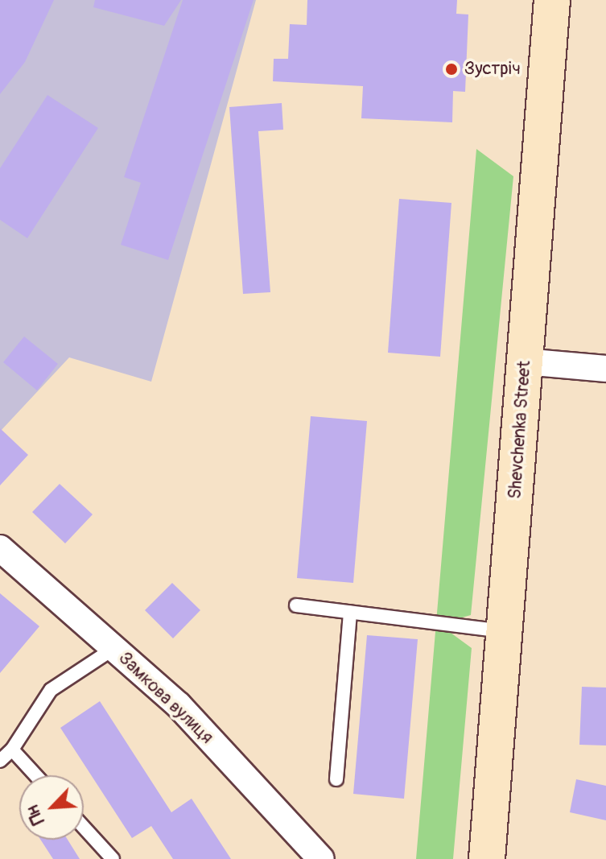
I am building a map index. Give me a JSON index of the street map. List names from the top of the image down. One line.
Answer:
{"streets":{"main road":["Shevchenka Street"],"street":["Замкова вулиця"]},"places":["Зустріч"],"north":"bottom left"}
